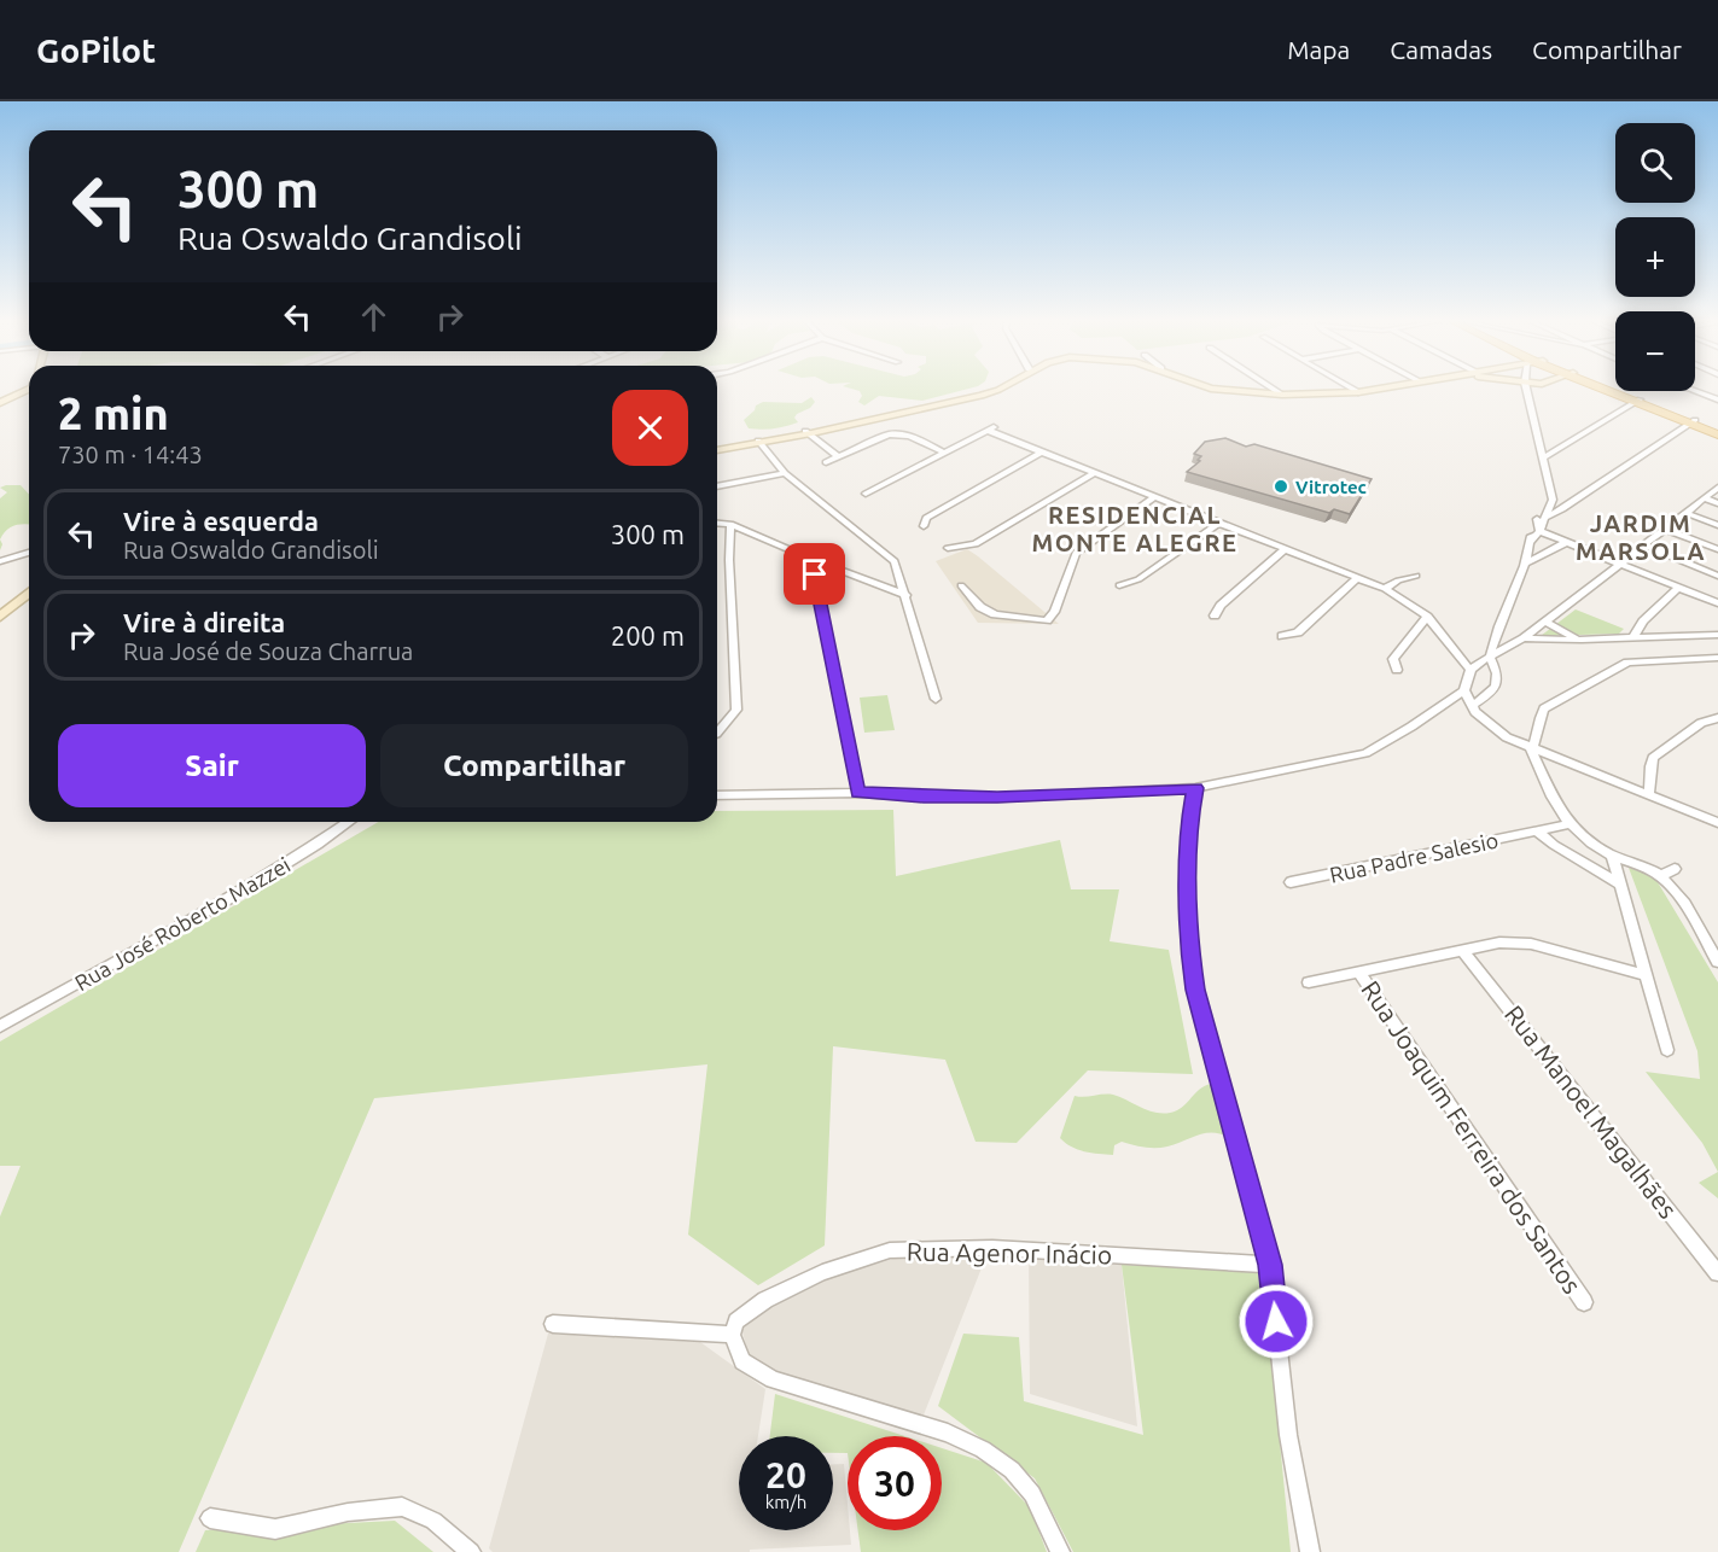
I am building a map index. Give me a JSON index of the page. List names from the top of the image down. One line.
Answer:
{"streets":{"street":["Rua Padre Salesio","Rua José Roberto Mazzei","Rua Manoel Magalhães","Rua Joaquim Ferreira dos Santos","Rua Agenor Inácio"]},"districts":["RESIDENCIAL MONTE ALEGRE","JARDIM MARSOLA"],"places":["Vitrotec"],"page":{"header":"GoPilot","nav":["Mapa","Camadas","Compartilhar"],"map_buttons":["+","−"],"turn":["300 m","Rua Oswaldo Grandisoli"],"heading":["2 min","730 m · 14:43"],"list":[{"name":"Vire à esquerda","note":"Rua Oswaldo Grandisoli","value":"300 m"},{"name":"Vire à direita","note":"Rua José de Souza Charrua","value":"200 m"}],"buttons":["Sair","Compartilhar"],"speed":"20 km/h","limit":"30"}}
